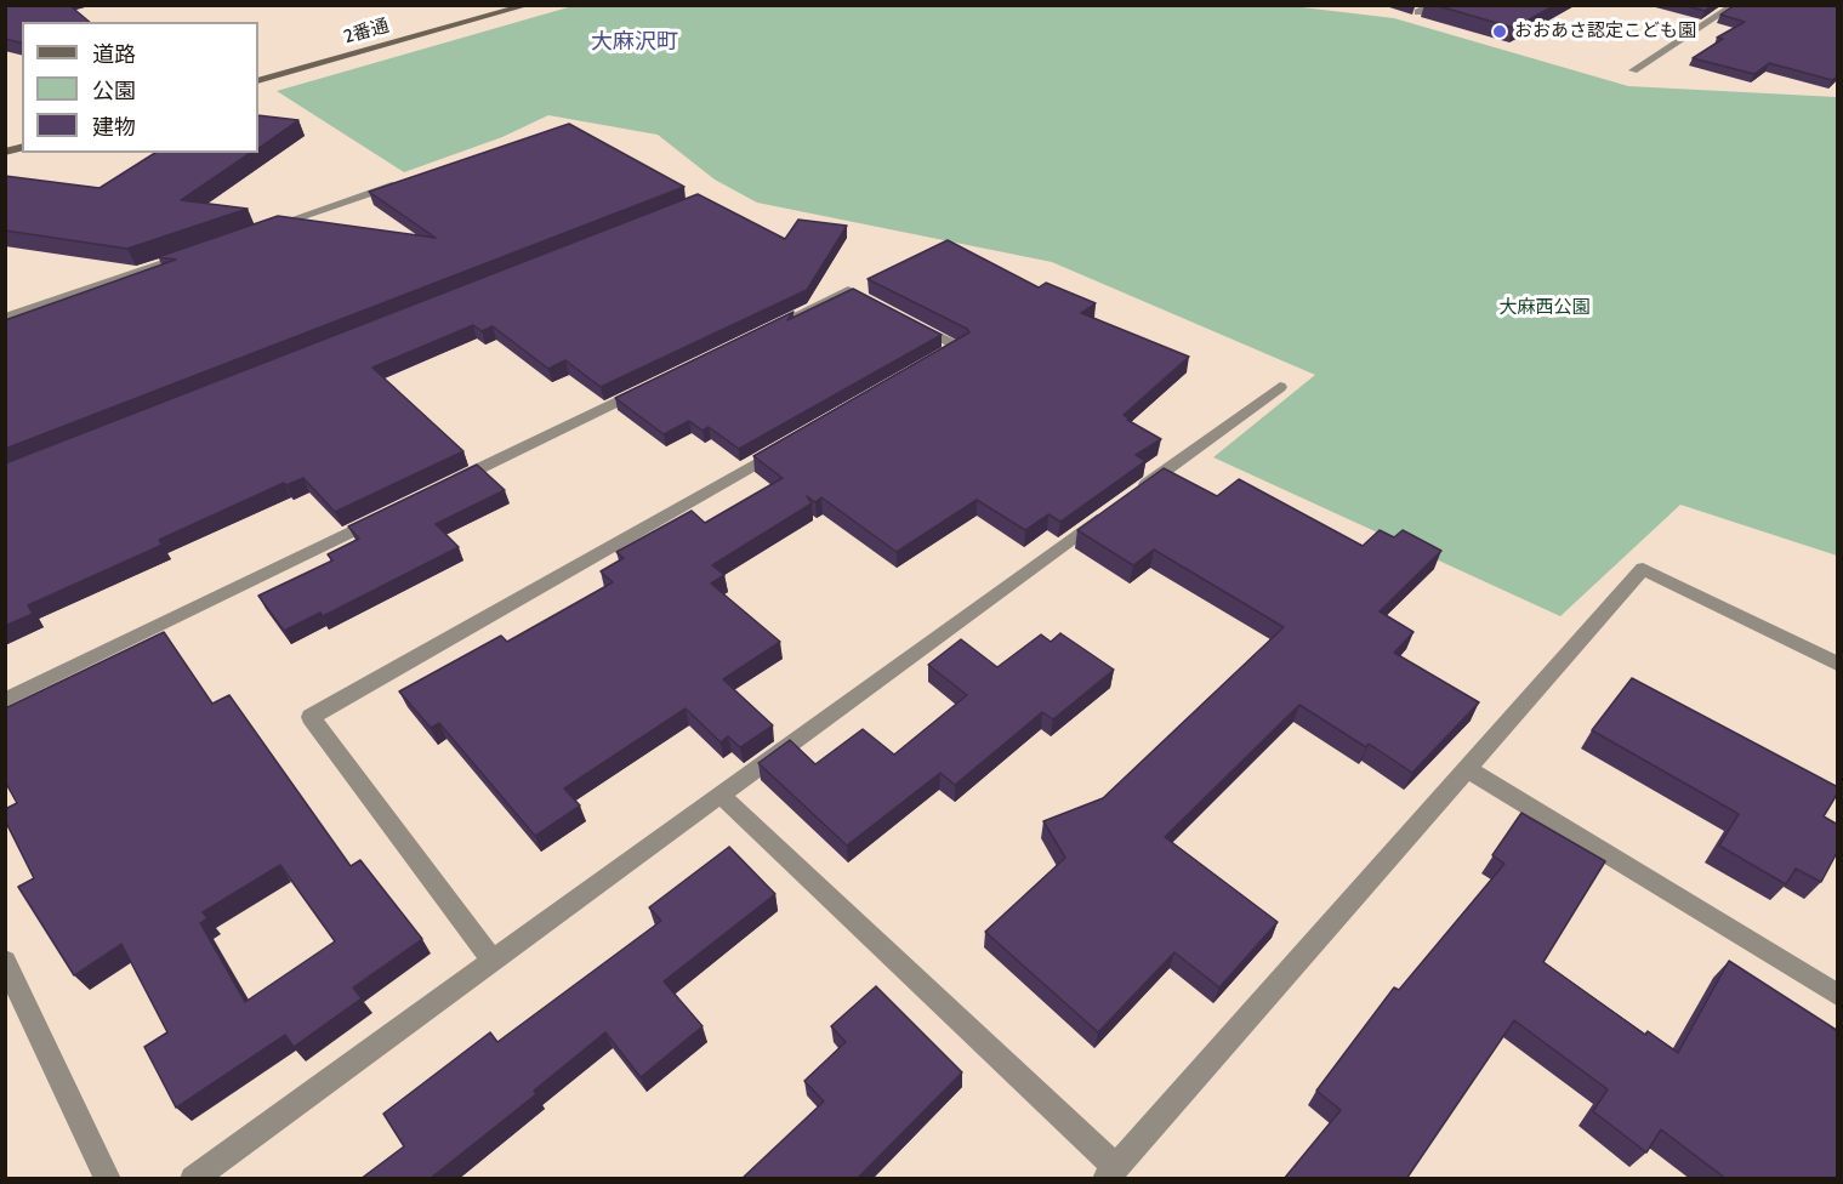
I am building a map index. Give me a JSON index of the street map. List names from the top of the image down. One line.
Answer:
{"streets":{"street":["2番通"]},"districts":["大麻沢町"],"parks":["大麻西公園"],"places":["おおあさ認定こども園"],"legend":["道路","公園","建物"]}
